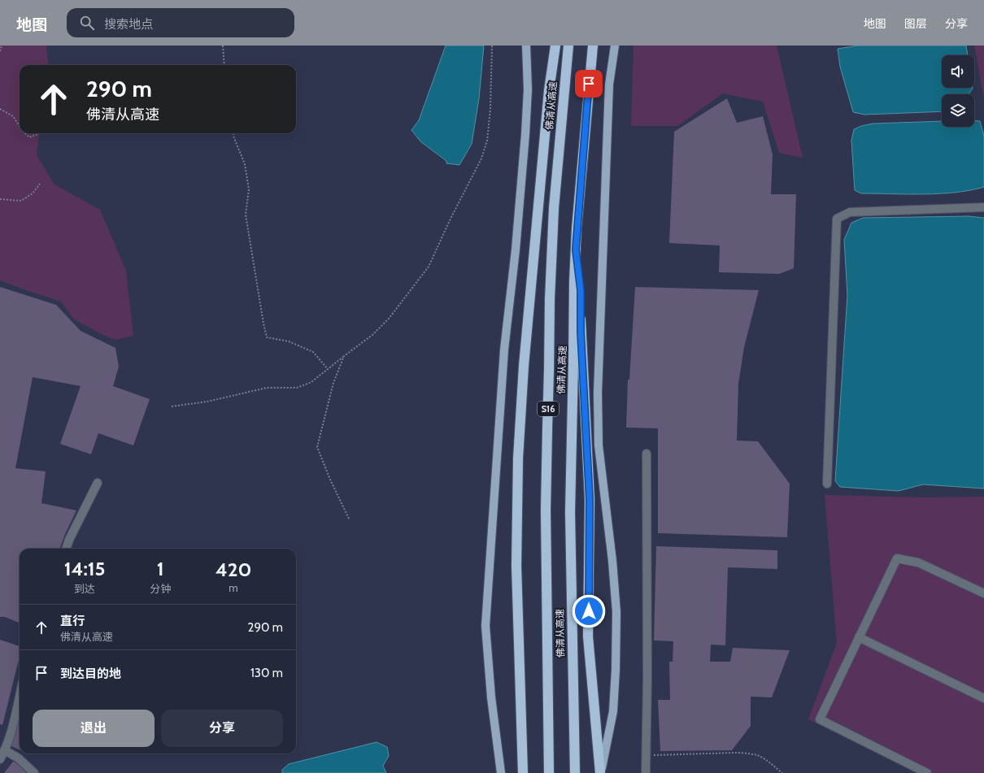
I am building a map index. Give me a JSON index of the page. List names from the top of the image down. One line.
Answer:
{"streets":{"highway":["佛清从高速","S16"]},"page":{"header":"地图","search":"搜索地点","nav":["地图","图层","分享"],"turn":["290 m","佛清从高速"],"eta":["14:15","到达","1","分钟","420","m"],"list":[{"name":"直行","note":"佛清从高速","value":"290 m"},{"name":"到达目的地","value":"130 m"}],"buttons":["退出","分享"]}}
